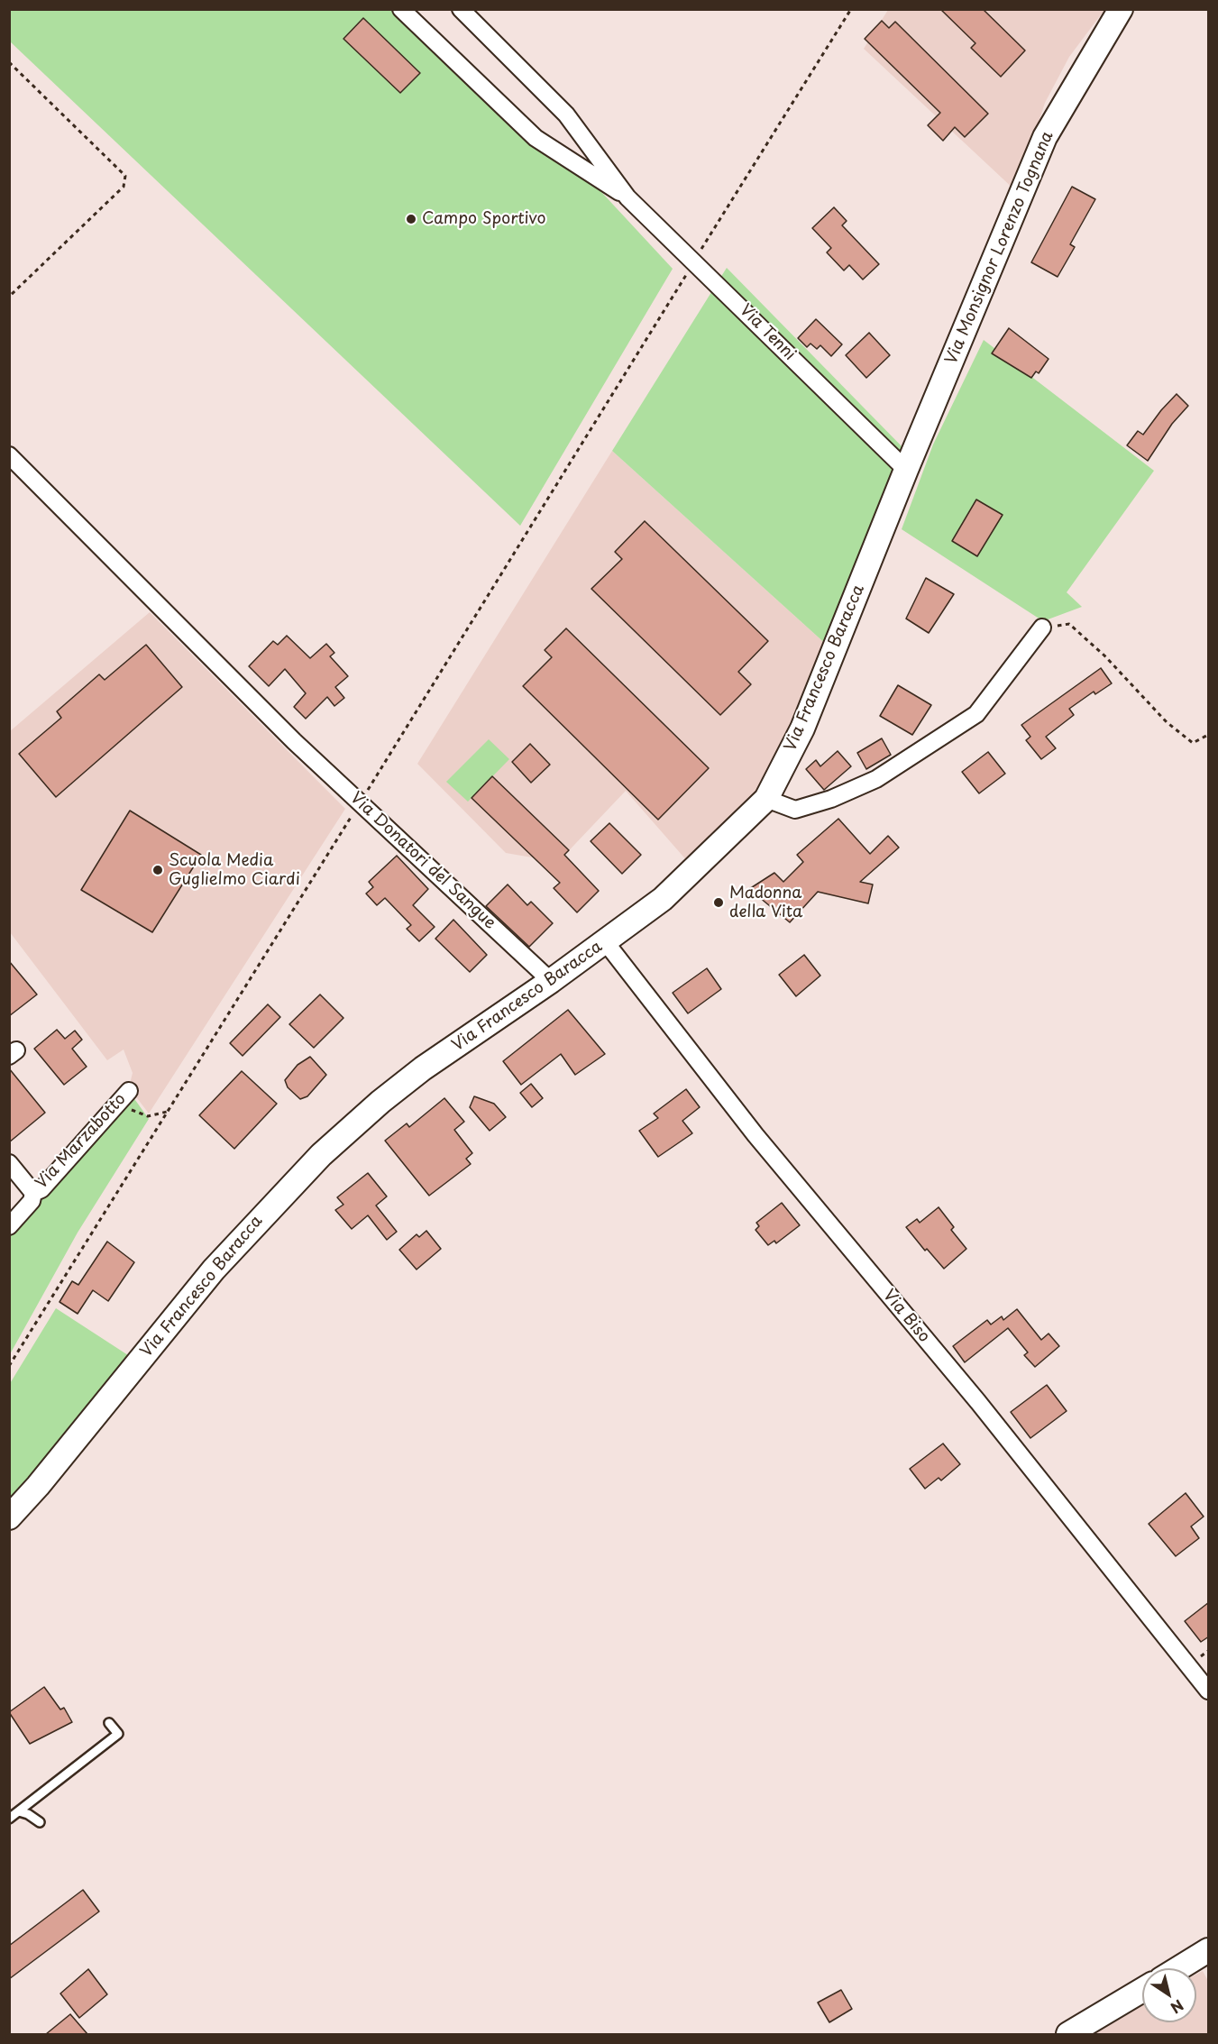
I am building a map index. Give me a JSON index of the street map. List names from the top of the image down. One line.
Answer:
{"streets":{"street":["Via Monsignor Lorenzo Tognana","Via Tenni","Via Francesco Baracca","Via Donatori del Sangue","Via Marzabotto","Via Biso"]},"crossings":[["Via Monsignor Lorenzo Tognana","Via Francesco Baracca"],["Via Tenni","Via Francesco Baracca"],["Via Francesco Baracca","Via Donatori del Sangue"],["Via Francesco Baracca","Via Biso"]],"places":["Campo Sportivo","Scuola Media Guglielmo Ciardi","Madonna della Vita"],"north":"bottom right"}
